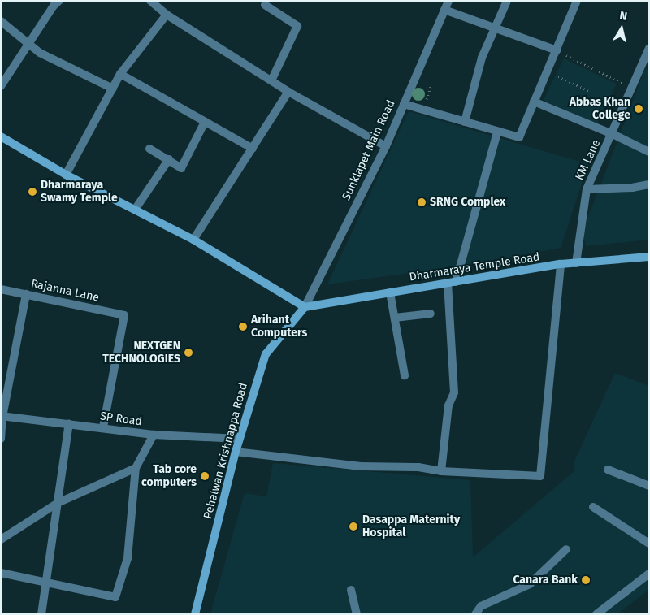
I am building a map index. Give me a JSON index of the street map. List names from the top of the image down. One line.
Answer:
{"streets":{"main road":["Dharmaraya Temple Road","Pehalwan Krishnappa Road"],"street":["Sunklapet Main Road","KM Lane","Rajanna Lane","SP Road"]},"crossings":[["Sunklapet Main Road","Dharmaraya Temple Road"],["Sunklapet Main Road","Pehalwan Krishnappa Road"],["KM Lane","Dharmaraya Temple Road"],["Dharmaraya Temple Road","Pehalwan Krishnappa Road"],["Rajanna Lane","SP Road"],["SP Road","Pehalwan Krishnappa Road"]],"places":["Abbas Khan College","Dharmaraya Swamy Temple","SRNG Complex","Arihant Computers","NEXTGEN TECHNOLOGIES","Tab core computers","Dasappa Maternity Hospital","Canara Bank"],"north":"top"}
